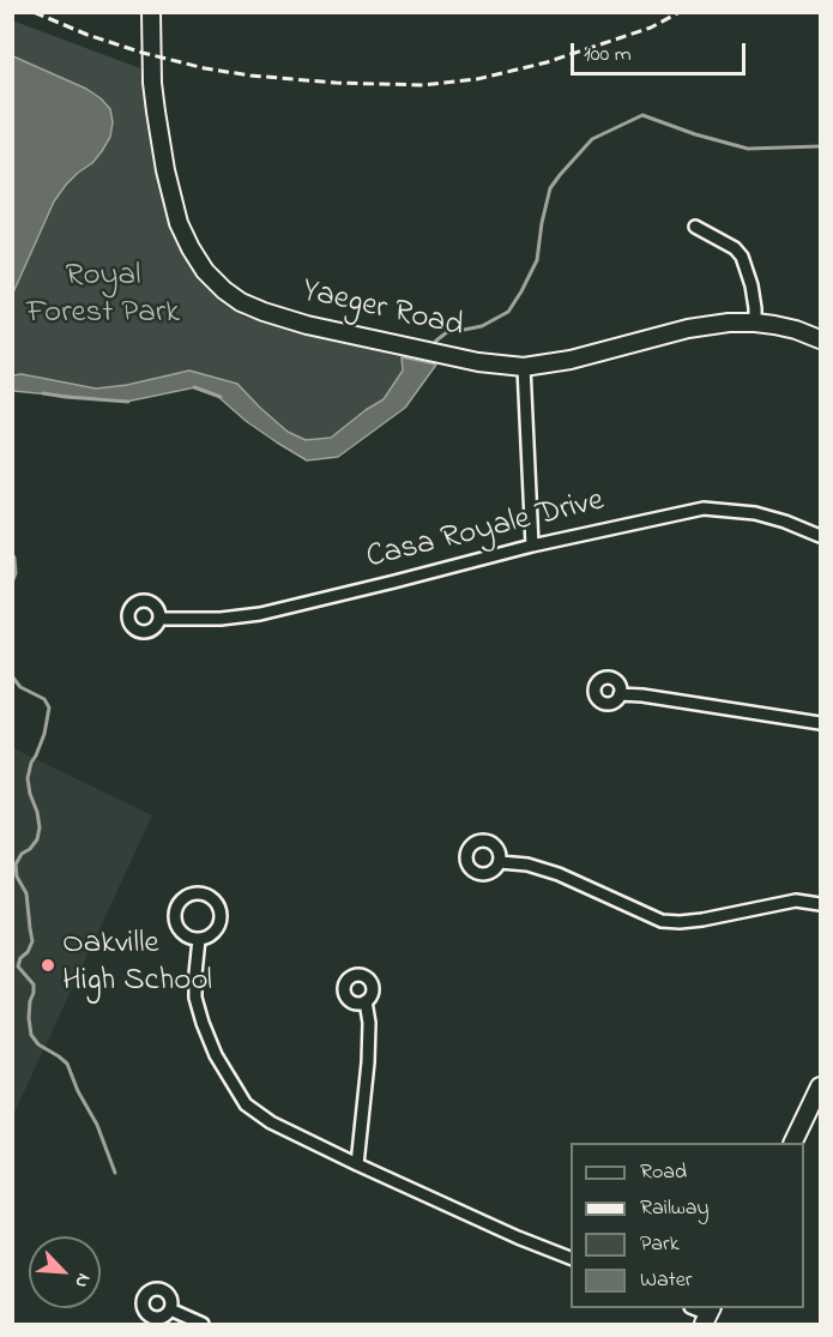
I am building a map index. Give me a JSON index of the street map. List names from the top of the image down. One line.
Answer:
{"streets":{"street":["Yaeger Road","Casa Royale Drive"]},"parks":["Royal Forest Park"],"places":["Oakville High School"],"legend":["Road","Railway","Park","Water"],"scale_bar":"100 m","north":"bottom right"}
